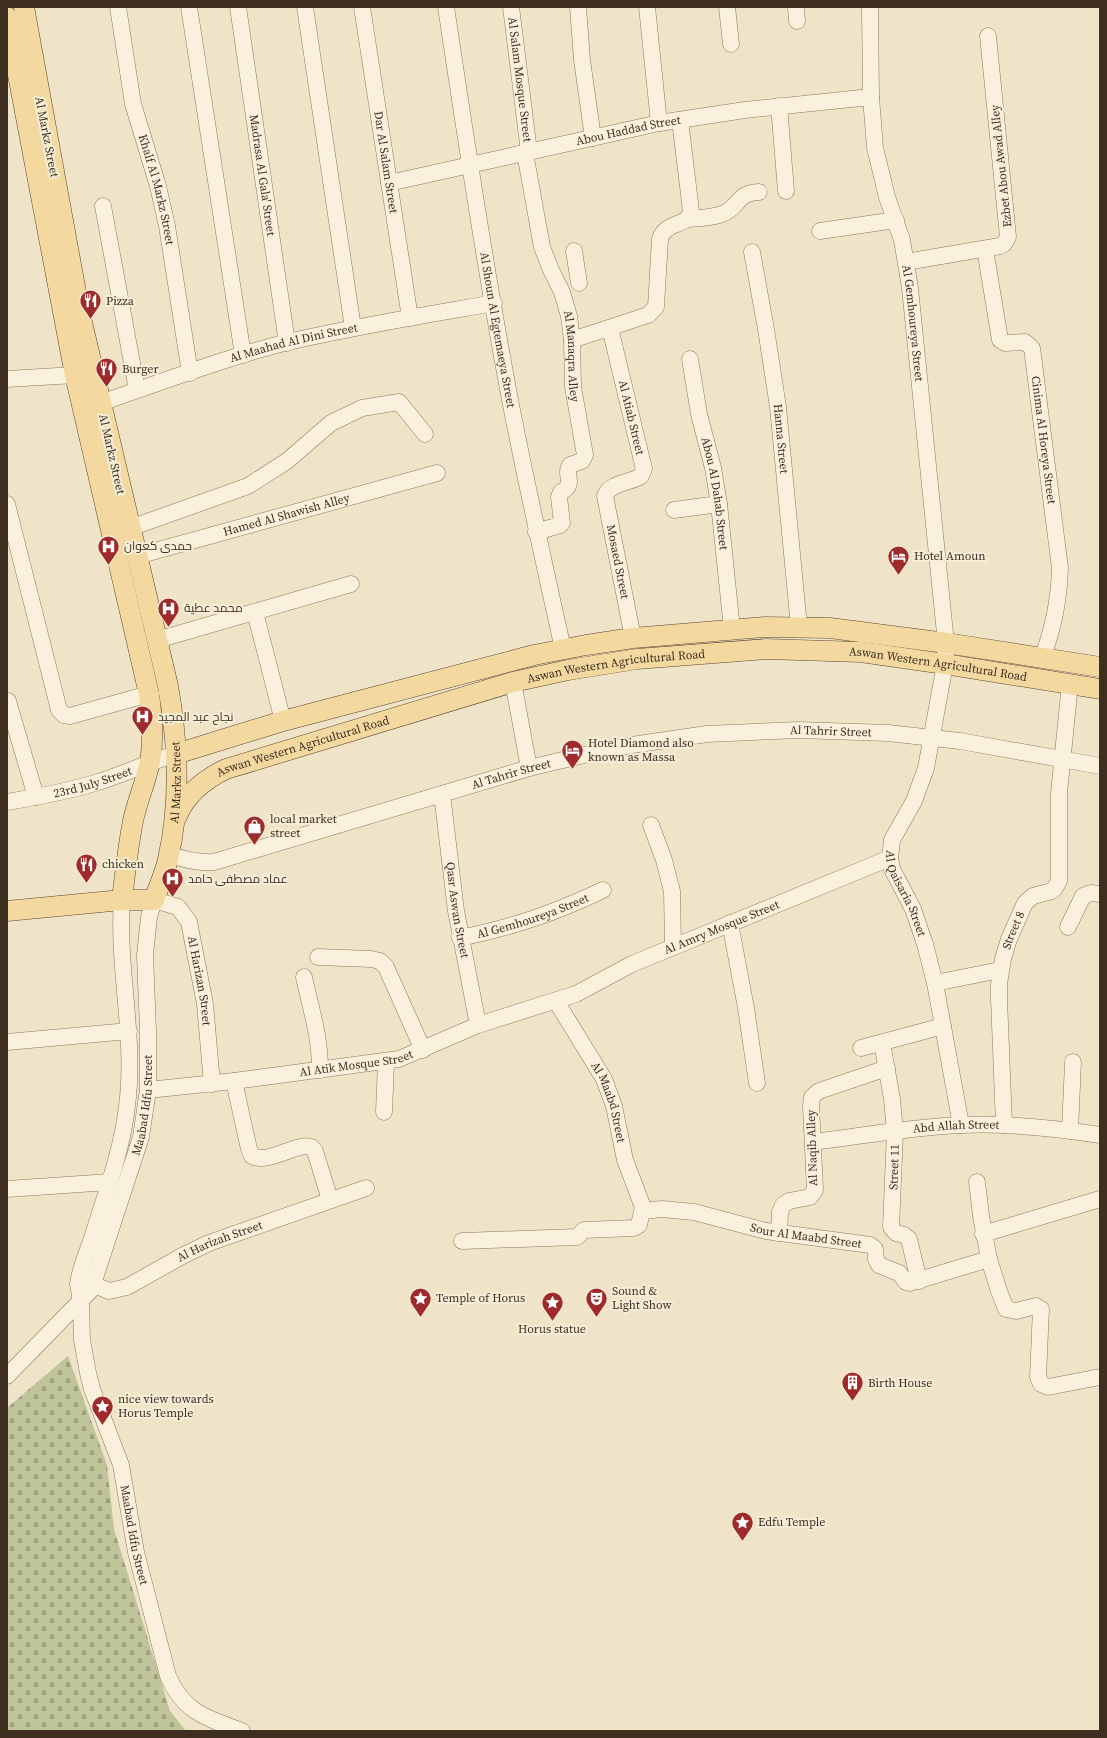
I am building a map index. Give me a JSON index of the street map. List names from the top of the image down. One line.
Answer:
{"streets":{"main road":["Al Markz Street","Aswan Western Agricultural Road"],"street":["Al Salam Mosque Street","Abou Haddad Street","Dar Al Salam Street","Ezbet Abou Awad Alley","Madrasa Al Gala' Street","Khalf Al Markz Street","Al Gemhoureya Street","Al Shoun Al Egtemaeya Street","Al Maahad Al Dini Street","Al Manaqra Alley","Al Atiab Street","Hanna Street","Cinima Al Horeya Street","Abou Al Dahab Street","Hamed Al Shawish Alley","Mosaed Street","Al Tahrir Street","23rd July Street","Al Qaisaria Street","Qasr Aswan Street","Al Amry Mosque Street","Street 8","Al Harizan Street","Al Atik Mosque Street","Al Maabd Street","Maabad Idfu Street","Abd Allah Street","Al Naqib Alley","Street 11","Sour Al Maabd Street","Al Harizah Street"]},"crossings":[["Al Salam Mosque Street","Abou Haddad Street"],["Al Salam Mosque Street","Al Manaqra Alley"],["Abou Haddad Street","Dar Al Salam Street"],["Abou Haddad Street","Al Gemhoureya Street"],["Abou Haddad Street","Al Shoun Al Egtemaeya Street"],["Abou Haddad Street","Al Manaqra Alley"],["Al Markz Street","Al Maahad Al Dini Street"],["Al Markz Street","Hamed Al Shawish Alley"],["Al Markz Street","Aswan Western Agricultural Road"],["Al Markz Street","Al Tahrir Street"],["Al Markz Street","23rd July Street"],["Al Markz Street","Al Harizan Street"],["Al Markz Street","Maabad Idfu Street"],["Dar Al Salam Street","Al Maahad Al Dini Street"],["Ezbet Abou Awad Alley","Al Gemhoureya Street"],["Ezbet Abou Awad Alley","Cinima Al Horeya Street"],["Madrasa Al Gala' Street","Al Maahad Al Dini Street"],["Khalf Al Markz Street","Al Maahad Al Dini Street"],["Al Gemhoureya Street","Aswan Western Agricultural Road"],["Al Gemhoureya Street","Al Qaisaria Street"],["Al Gemhoureya Street","Qasr Aswan Street"],["Al Shoun Al Egtemaeya Street","Al Maahad Al Dini Street"],["Al Shoun Al Egtemaeya Street","Al Manaqra Alley"],["Al Shoun Al Egtemaeya Street","Aswan Western Agricultural Road"],["Al Atiab Street","Mosaed Street"],["Hanna Street","Aswan Western Agricultural Road"],["Cinima Al Horeya Street","Aswan Western Agricultural Road"],["Abou Al Dahab Street","Aswan Western Agricultural Road"],["Mosaed Street","Aswan Western Agricultural Road"],["Aswan Western Agricultural Road","23rd July Street"],["Aswan Western Agricultural Road","Al Qaisaria Street"],["Aswan Western Agricultural Road","Street 8"],["Al Tahrir Street","Al Qaisaria Street"],["Al Tahrir Street","Qasr Aswan Street"],["Al Tahrir Street","Street 8"],["Al Qaisaria Street","Al Amry Mosque Street"],["Al Qaisaria Street","Abd Allah Street"],["Qasr Aswan Street","Al Atik Mosque Street"],["Al Amry Mosque Street","Al Atik Mosque Street"],["Al Amry Mosque Street","Al Maabd Street"],["Street 8","Abd Allah Street"],["Al Harizan Street","Al Atik Mosque Street"],["Al Harizan Street","Maabad Idfu Street"],["Al Atik Mosque Street","Al Maabd Street"],["Al Atik Mosque Street","Maabad Idfu Street"],["Al Maabd Street","Sour Al Maabd Street"],["Maabad Idfu Street","Al Harizah Street"],["Abd Allah Street","Al Naqib Alley"],["Abd Allah Street","Street 11"],["Al Naqib Alley","Street 11"],["Al Naqib Alley","Sour Al Maabd Street"],["Street 11","Sour Al Maabd Street"]],"places":{"restaurant":["Pizza","Burger","chicken"],"hospital":["حمدى كعوان","محمد عطية","نجاح عبد المجيد","عماد مصطفى حامد"],"hotel":["Hotel Amoun","Hotel Diamond also known as Massa"],"shop":["local market street"],"place":["Temple of Horus","Horus statue","nice view towards Horus Temple","Edfu Temple"],"theatre":["Sound & Light Show"],"building":["Birth House"]}}
